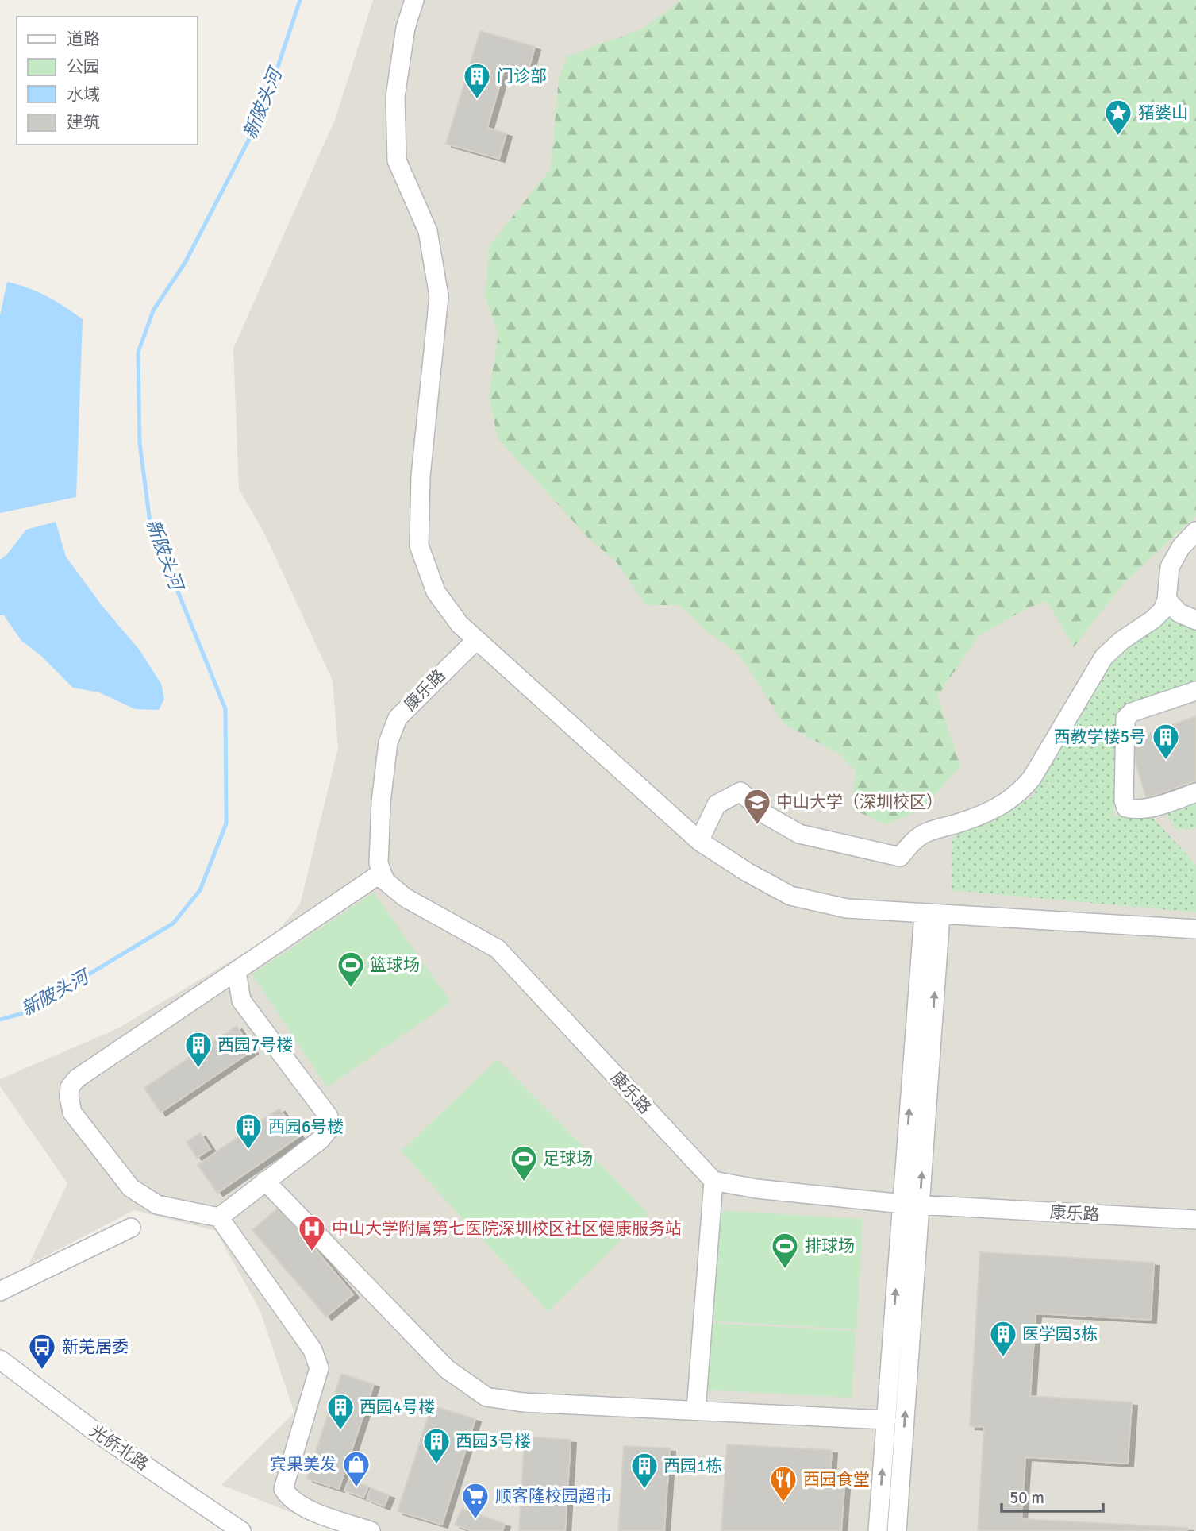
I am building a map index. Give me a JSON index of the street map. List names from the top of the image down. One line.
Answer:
{"streets":{"street":["康乐路","光侨北路"]},"water":["新陂头河"],"places":{"building":["门诊部","西教学楼5号","西园7号楼","西园6号楼","医学园3栋","西园4号楼","西园3号楼","西园1栋"],"place":["猪婆山"],"school or university":["中山大学（深圳校区）"],"sports":["篮球场","足球场","排球场"],"hospital":["中山大学附属第七医院深圳校区社区健康服务站"],"bus stop":["新羌居委"],"shop":["宾果美发"],"restaurant":["西园食堂"],"supermarket":["顺客隆校园超市"]},"legend":["道路","公园","水域","建筑"],"scale_bar":"50 m"}
